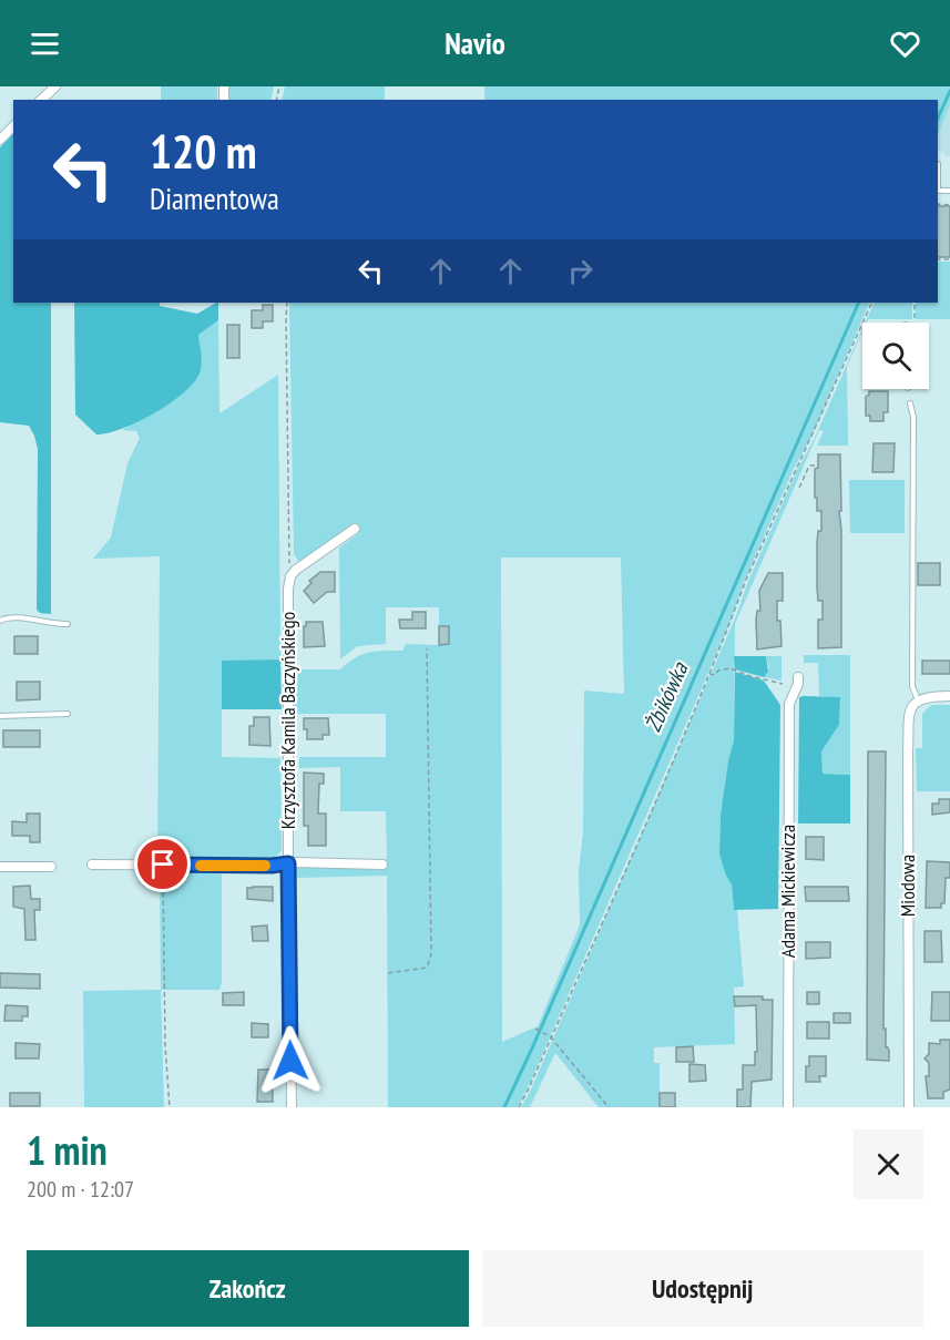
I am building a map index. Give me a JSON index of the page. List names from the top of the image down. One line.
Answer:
{"streets":{"street":["Krzysztofa Kamila Baczyńskiego","Miodowa","Adama Mickiewicza"]},"water":["Żbikówka"],"page":{"header":"Navio","turn":["120 m","Diamentowa"],"heading":["1 min","200 m · 12:07"],"buttons":["Zakończ","Udostępnij"]}}
